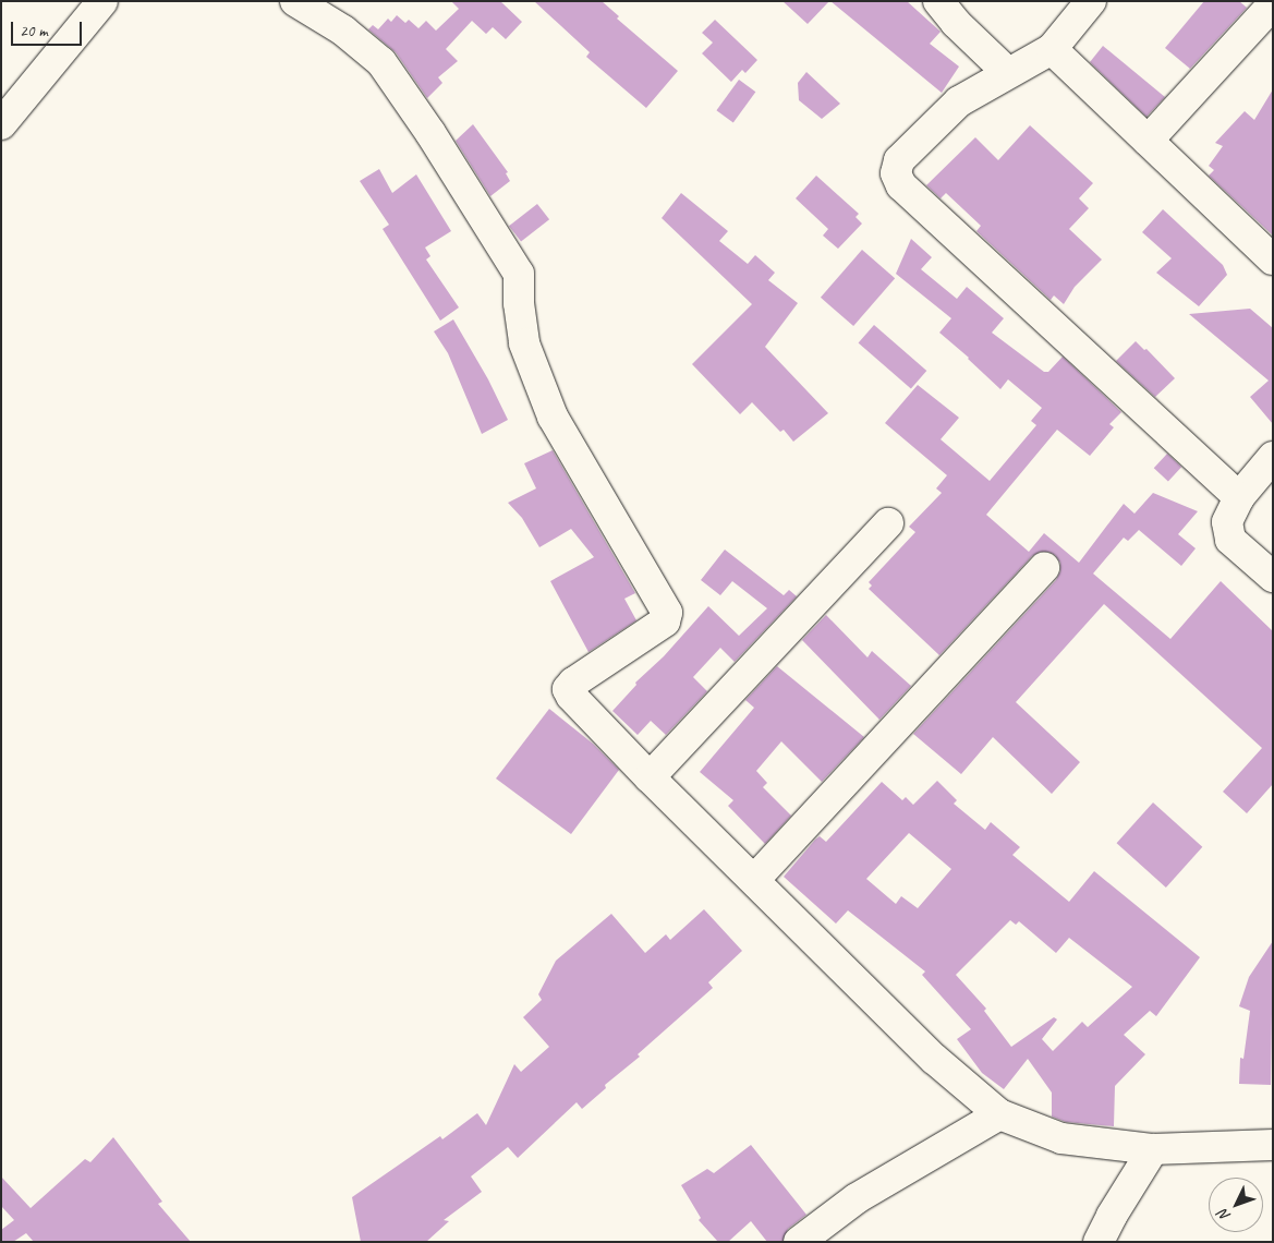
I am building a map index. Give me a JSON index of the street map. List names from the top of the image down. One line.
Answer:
{"scale_bar":"20 m","north":"bottom left"}
